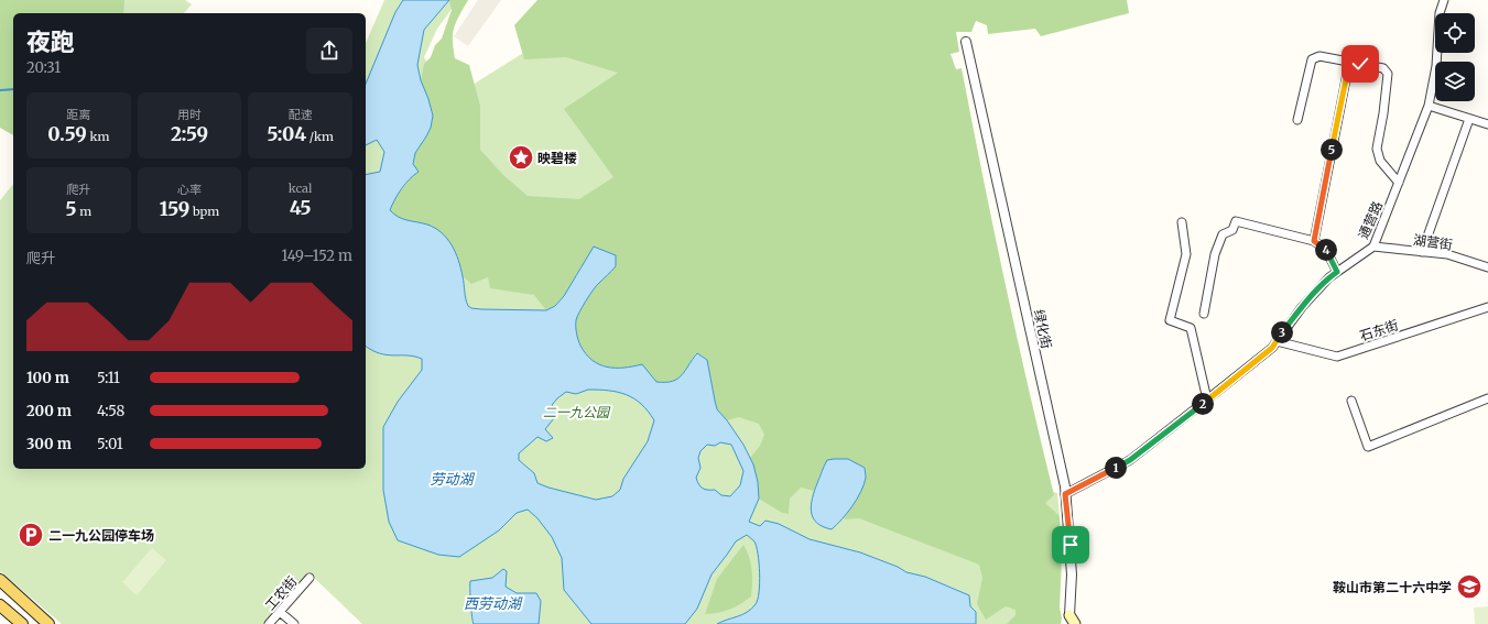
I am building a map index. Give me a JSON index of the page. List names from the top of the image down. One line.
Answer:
{"streets":{"street":["通营路","湖营街","绿化街","石东街","工农街"]},"crossings":[["通营路","湖营街"],["通营路","绿化街"],["通营路","石东街"]],"water":["劳动湖","西劳动湖"],"parks":["二一九公园"],"places":{"place":["映碧楼"],"parking":["二一九公园停车场"],"school or university":["鞍山市第二十六中学"]},"page":{"heading":["夜跑","20:31"],"stats":[["距离","0.59 km"],["用时","2:59"],["配速","5:04 /km"],["爬升","5 m"],["心率","159 bpm"],["kcal","45"]],"pins":["5","4","3","2","1"],"chart":["爬升","149–152 m"],"list":[{"name":"100 m","note":"5:11"},{"name":"200 m","note":"4:58"},{"name":"300 m","note":"5:01"}]}}
